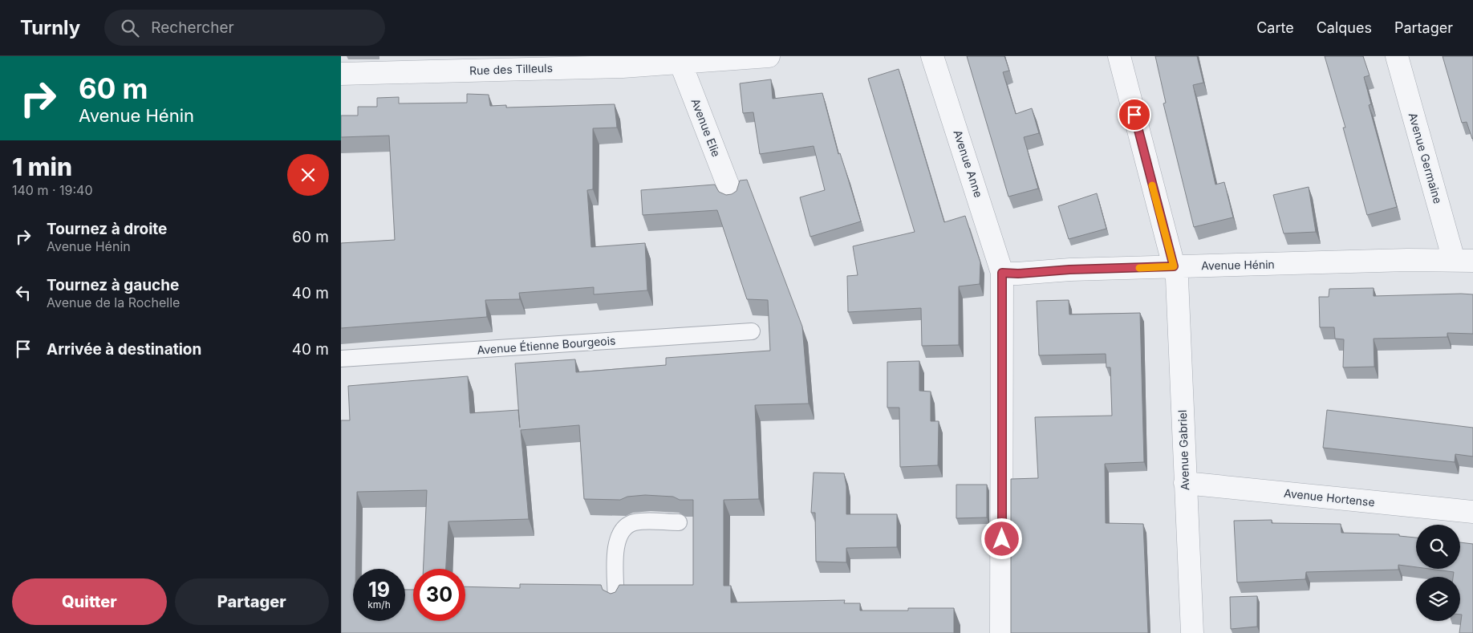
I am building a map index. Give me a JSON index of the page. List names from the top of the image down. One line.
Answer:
{"streets":{"street":["Rue des Tilleuls","Avenue Elie","Avenue Germaine","Avenue Anne","Avenue Hénin","Avenue Gabriel","Avenue Hortense"],"lane":["Avenue Étienne Bourgeois"]},"crossings":[["Rue des Tilleuls","Avenue Elie"],["Avenue Germaine","Avenue Hénin"],["Avenue Anne","Avenue Hénin"],["Avenue Hénin","Avenue Gabriel"],["Avenue Gabriel","Avenue Hortense"]],"page":{"header":"Turnly","search":"Rechercher","nav":["Carte","Calques","Partager"],"turn":["60 m","Avenue Hénin"],"heading":["1 min","140 m · 19:40"],"list":[{"name":"Tournez à droite","note":"Avenue Hénin","value":"60 m"},{"name":"Tournez à gauche","note":"Avenue de la Rochelle","value":"40 m"},{"name":"Arrivée à destination","value":"40 m"}],"speed":"19 km/h","limit":"30","buttons":["Quitter","Partager"]}}
